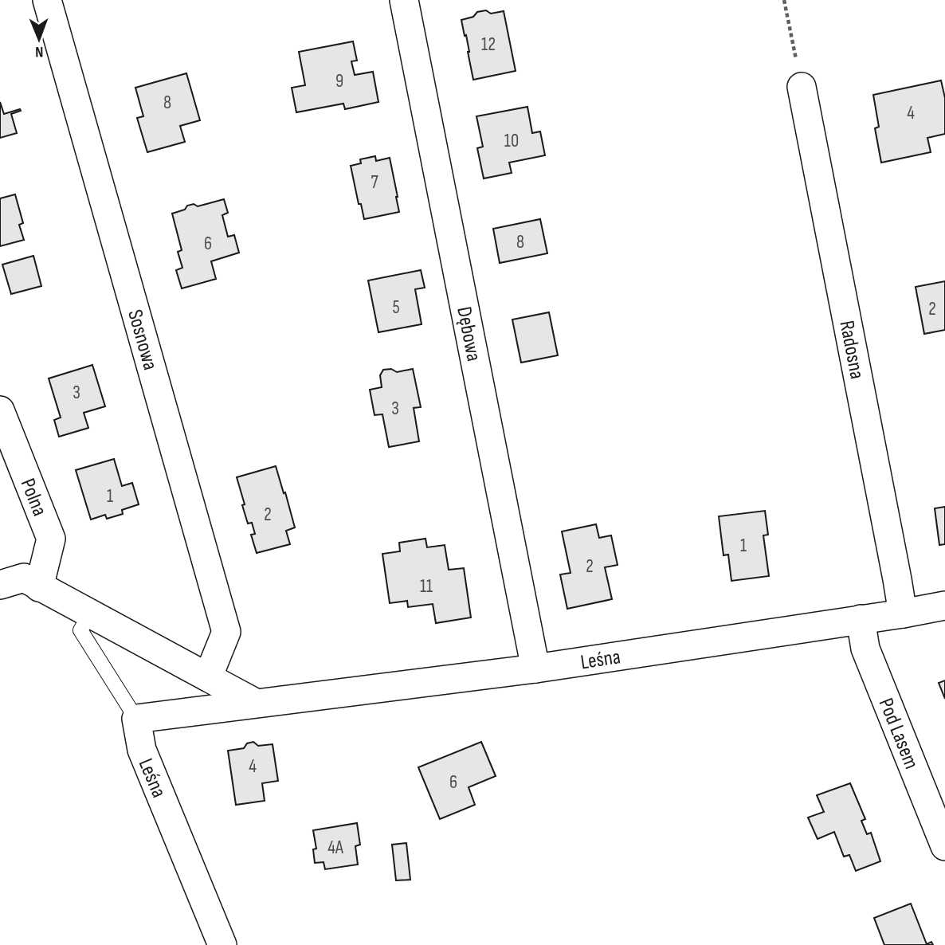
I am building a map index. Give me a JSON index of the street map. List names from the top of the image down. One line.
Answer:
{"streets":{"street":["Dębowa","Sosnowa","Radosna","Polna","Leśna","Pod Lasem"]},"crossings":[["Dębowa","Leśna"],["Radosna","Leśna"],["Leśna","Pod Lasem"]],"house_numbers":["12","9","8","4","10","7","8","6","5","2","3","3","1","2","1","2","11","4","6","4A"],"north":"bottom"}
